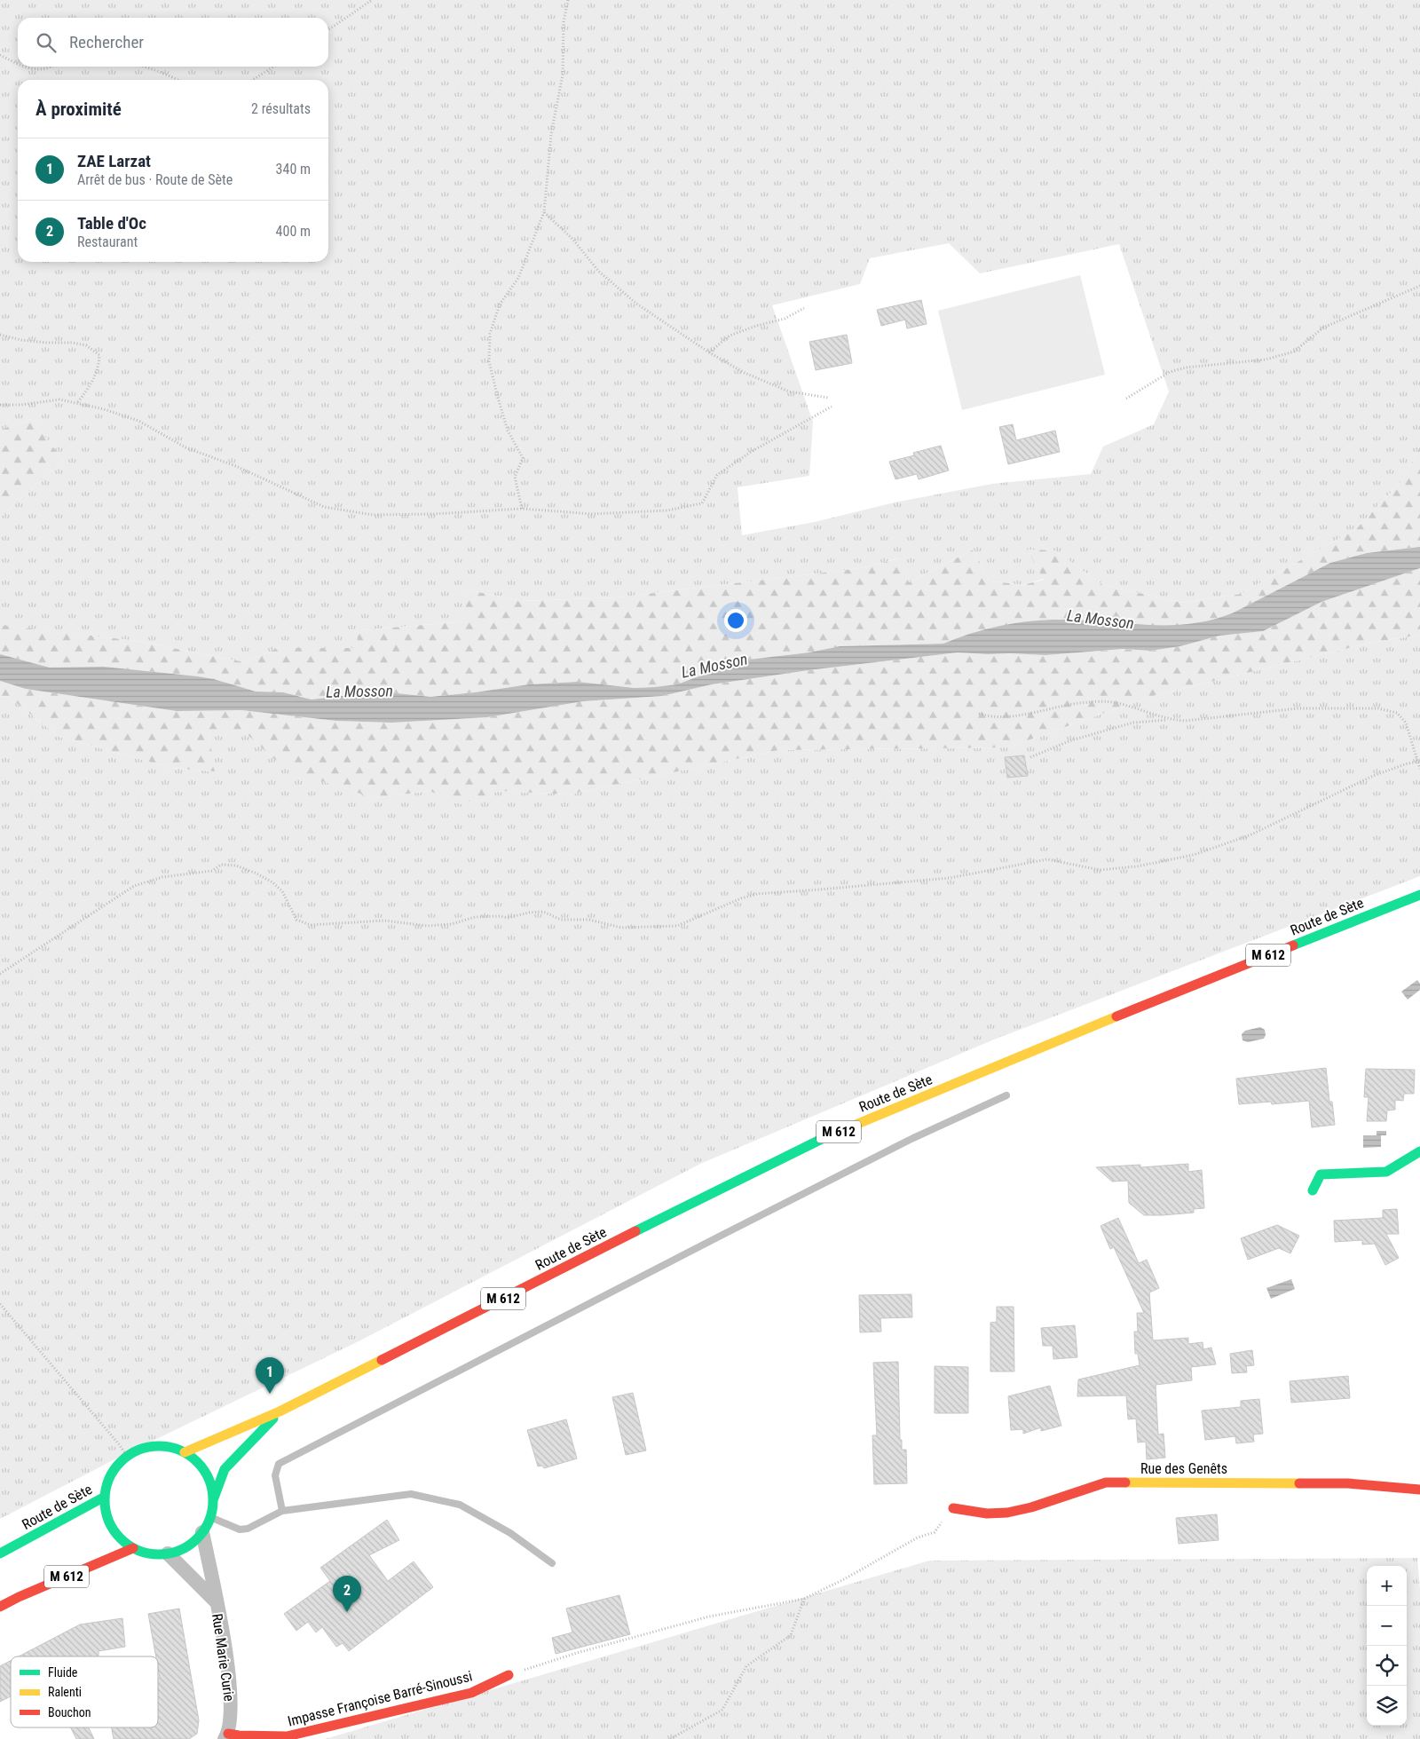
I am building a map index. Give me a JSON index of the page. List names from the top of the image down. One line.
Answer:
{"streets":{"main road":["Route de Sète","M 612","Rue des Genêts","Impasse Françoise Barré-Sinoussi"],"street":["Rue Marie Curie"]},"crossings":[["Route de Sète","M 612"],["Route de Sète","Rue Marie Curie"],["M 612","Rue Marie Curie"],["Rue Marie Curie","Impasse Françoise Barré-Sinoussi"]],"water":["La Mosson"],"legend":["Fluide","Ralenti","Bouchon"],"page":{"search":"Rechercher","heading":["À proximité","2 résultats"],"list":[{"mark":"1","name":"ZAE Larzat","note":"Arrêt de bus · Route de Sète","value":"340 m"},{"mark":"2","name":"Table d'Oc","note":"Restaurant","value":"400 m"}],"pins":["1","2"],"map_buttons":["+","−"]}}
